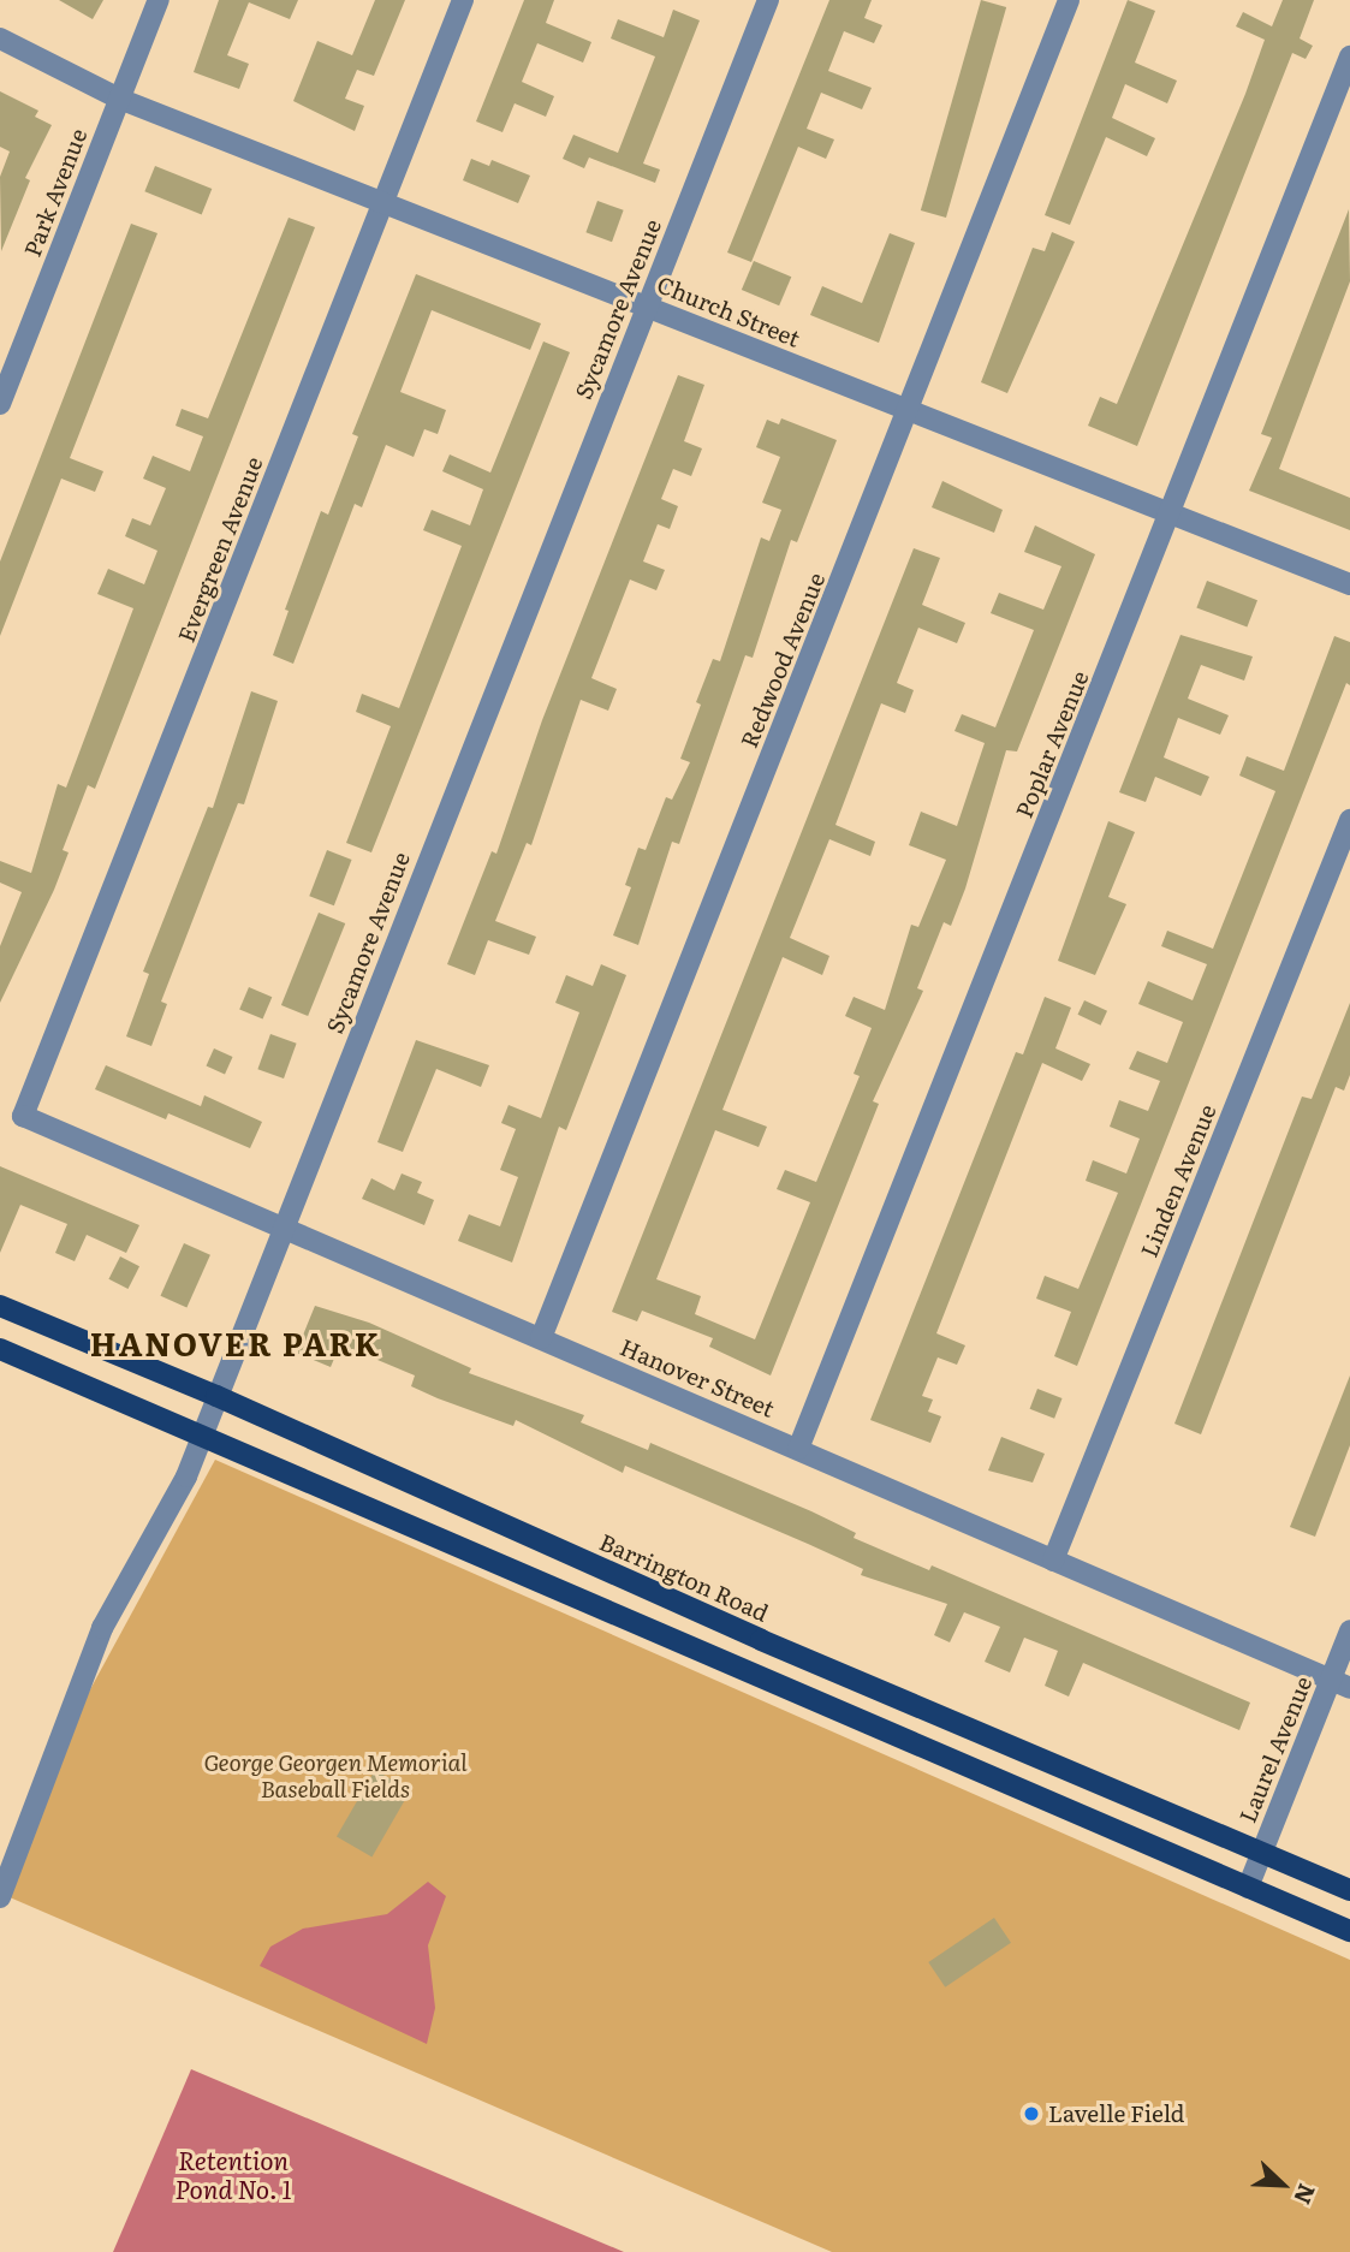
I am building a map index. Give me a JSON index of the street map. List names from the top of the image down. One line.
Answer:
{"streets":{"main road":["Barrington Road"],"street":["Park Avenue","Sycamore Avenue","Church Street","Evergreen Avenue","Redwood Avenue","Poplar Avenue","Linden Avenue","Hanover Street","Laurel Avenue"]},"crossings":[["Park Avenue","Church Street"],["Sycamore Avenue","Church Street"],["Sycamore Avenue","Hanover Street"],["Sycamore Avenue","Barrington Road"],["Church Street","Evergreen Avenue"],["Church Street","Redwood Avenue"],["Church Street","Poplar Avenue"],["Evergreen Avenue","Hanover Street"],["Redwood Avenue","Hanover Street"],["Poplar Avenue","Hanover Street"],["Linden Avenue","Hanover Street"],["Hanover Street","Laurel Avenue"],["Barrington Road","Laurel Avenue"]],"districts":["HANOVER PARK"],"water":["Retention Pond No. 1"],"parks":["George Georgen Memorial Baseball Fields"],"places":["Lavelle Field"],"north":"bottom right"}
